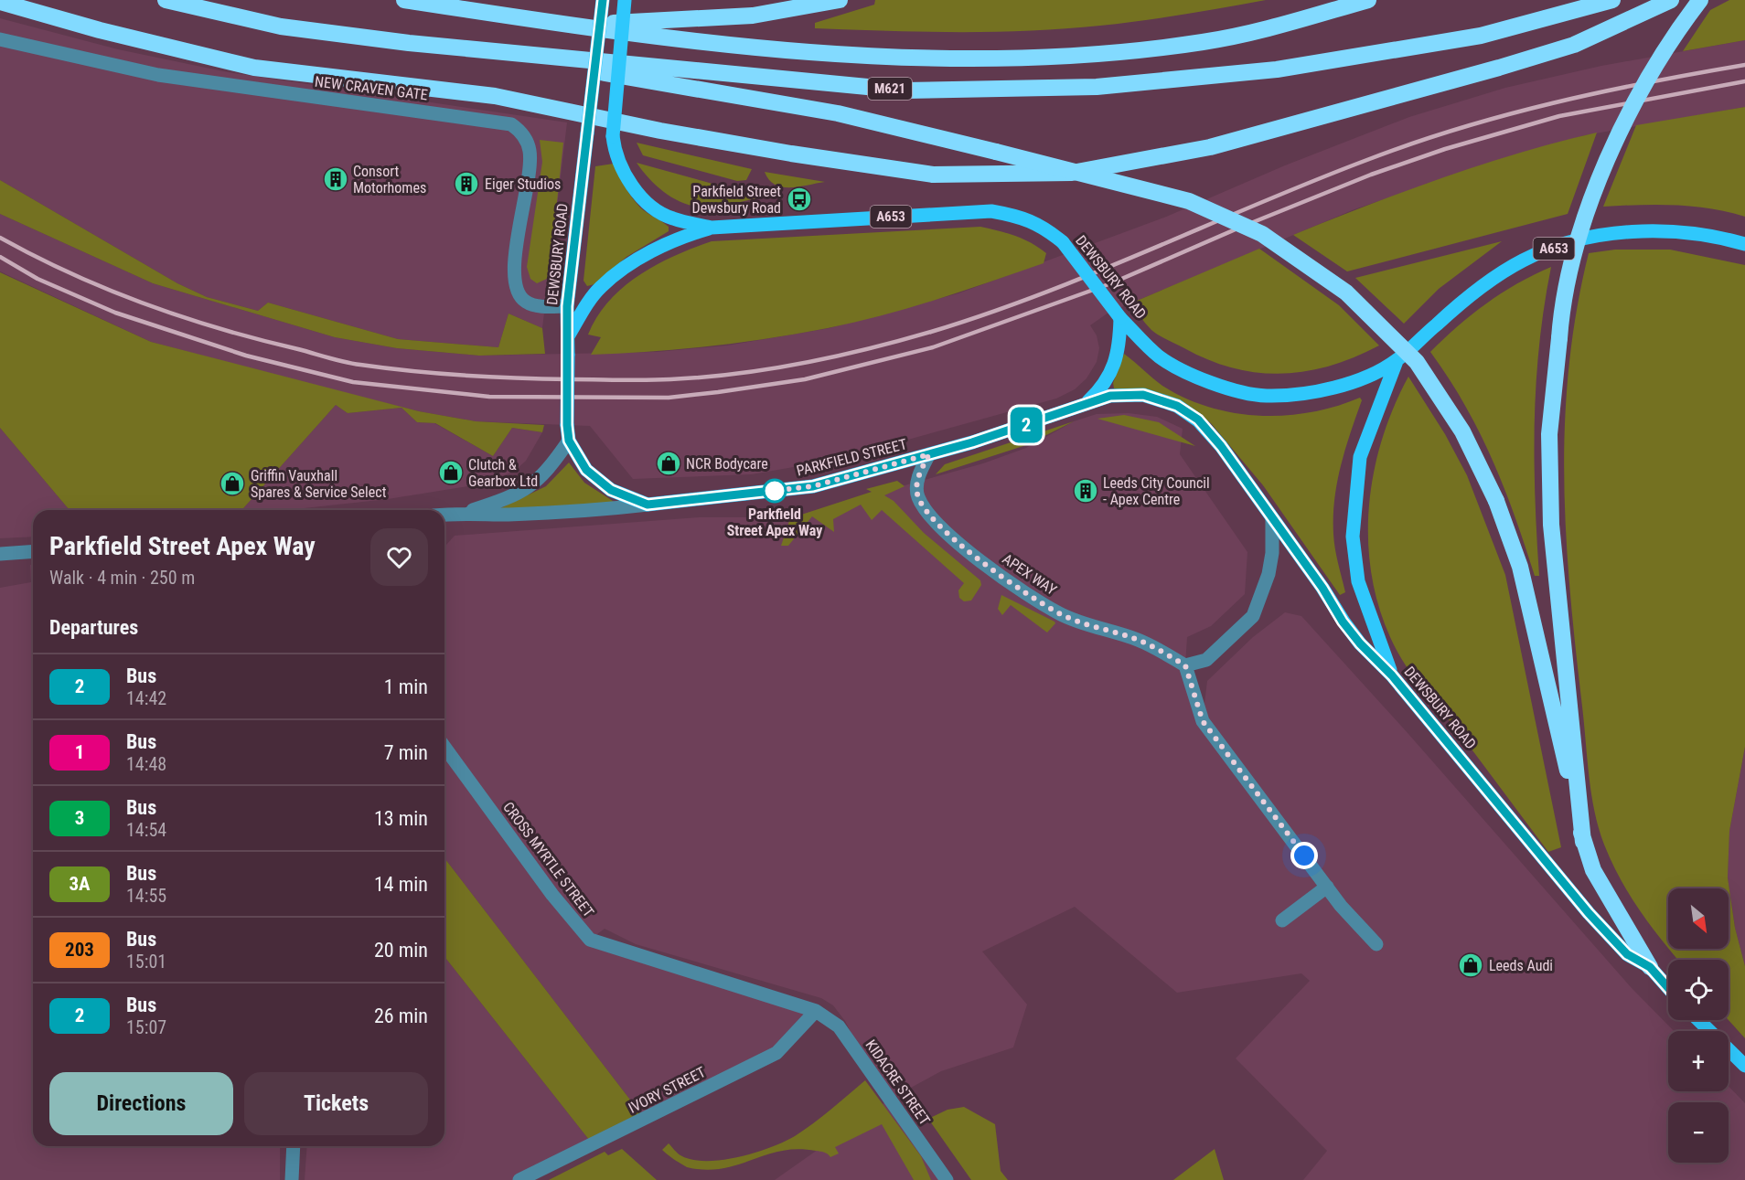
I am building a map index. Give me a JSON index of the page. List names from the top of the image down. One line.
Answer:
{"streets":{"highway":["M621"],"main road":["A653","DEWSBURY ROAD","PARKFIELD STREET"],"street":["NEW CRAVEN GATE","APEX WAY","CROSS MYRTLE STREET","KIDACRE STREET","IVORY STREET"]},"crossings":[["NEW CRAVEN GATE","DEWSBURY ROAD"],["A653","DEWSBURY ROAD"],["A653","PARKFIELD STREET"],["DEWSBURY ROAD","PARKFIELD STREET"],["PARKFIELD STREET","APEX WAY"],["CROSS MYRTLE STREET","KIDACRE STREET"],["CROSS MYRTLE STREET","IVORY STREET"],["KIDACRE STREET","IVORY STREET"]],"places":{"building":["Consort Motorhomes","Eiger Studios","Leeds City Council - Apex Centre"],"bus stop":["Parkfield Street Dewsbury Road"],"shop":["NCR Bodycare","Clutch & Gearbox Ltd","Griffin Vauxhall Spares & Service Select","Leeds Audi"],"other":["Parkfield Street Apex Way"]},"lines":["bus line 2"],"north":"bottom right","page":{"on_map":"2","heading":[["Parkfield Street Apex Way","Walk · 4 min · 250 m"],"Departures"],"list":[{"mark":"2","name":"Bus","note":"14:42","value":"1 min"},{"mark":"1","name":"Bus","note":"14:48","value":"7 min"},{"mark":"3","name":"Bus","note":"14:54","value":"13 min"},{"mark":"3A","name":"Bus","note":"14:55","value":"14 min"},{"mark":"203","name":"Bus","note":"15:01","value":"20 min"},{"mark":"2","name":"Bus","note":"15:07","value":"26 min"}],"map_buttons":["+","−"],"buttons":["Directions","Tickets"]}}
